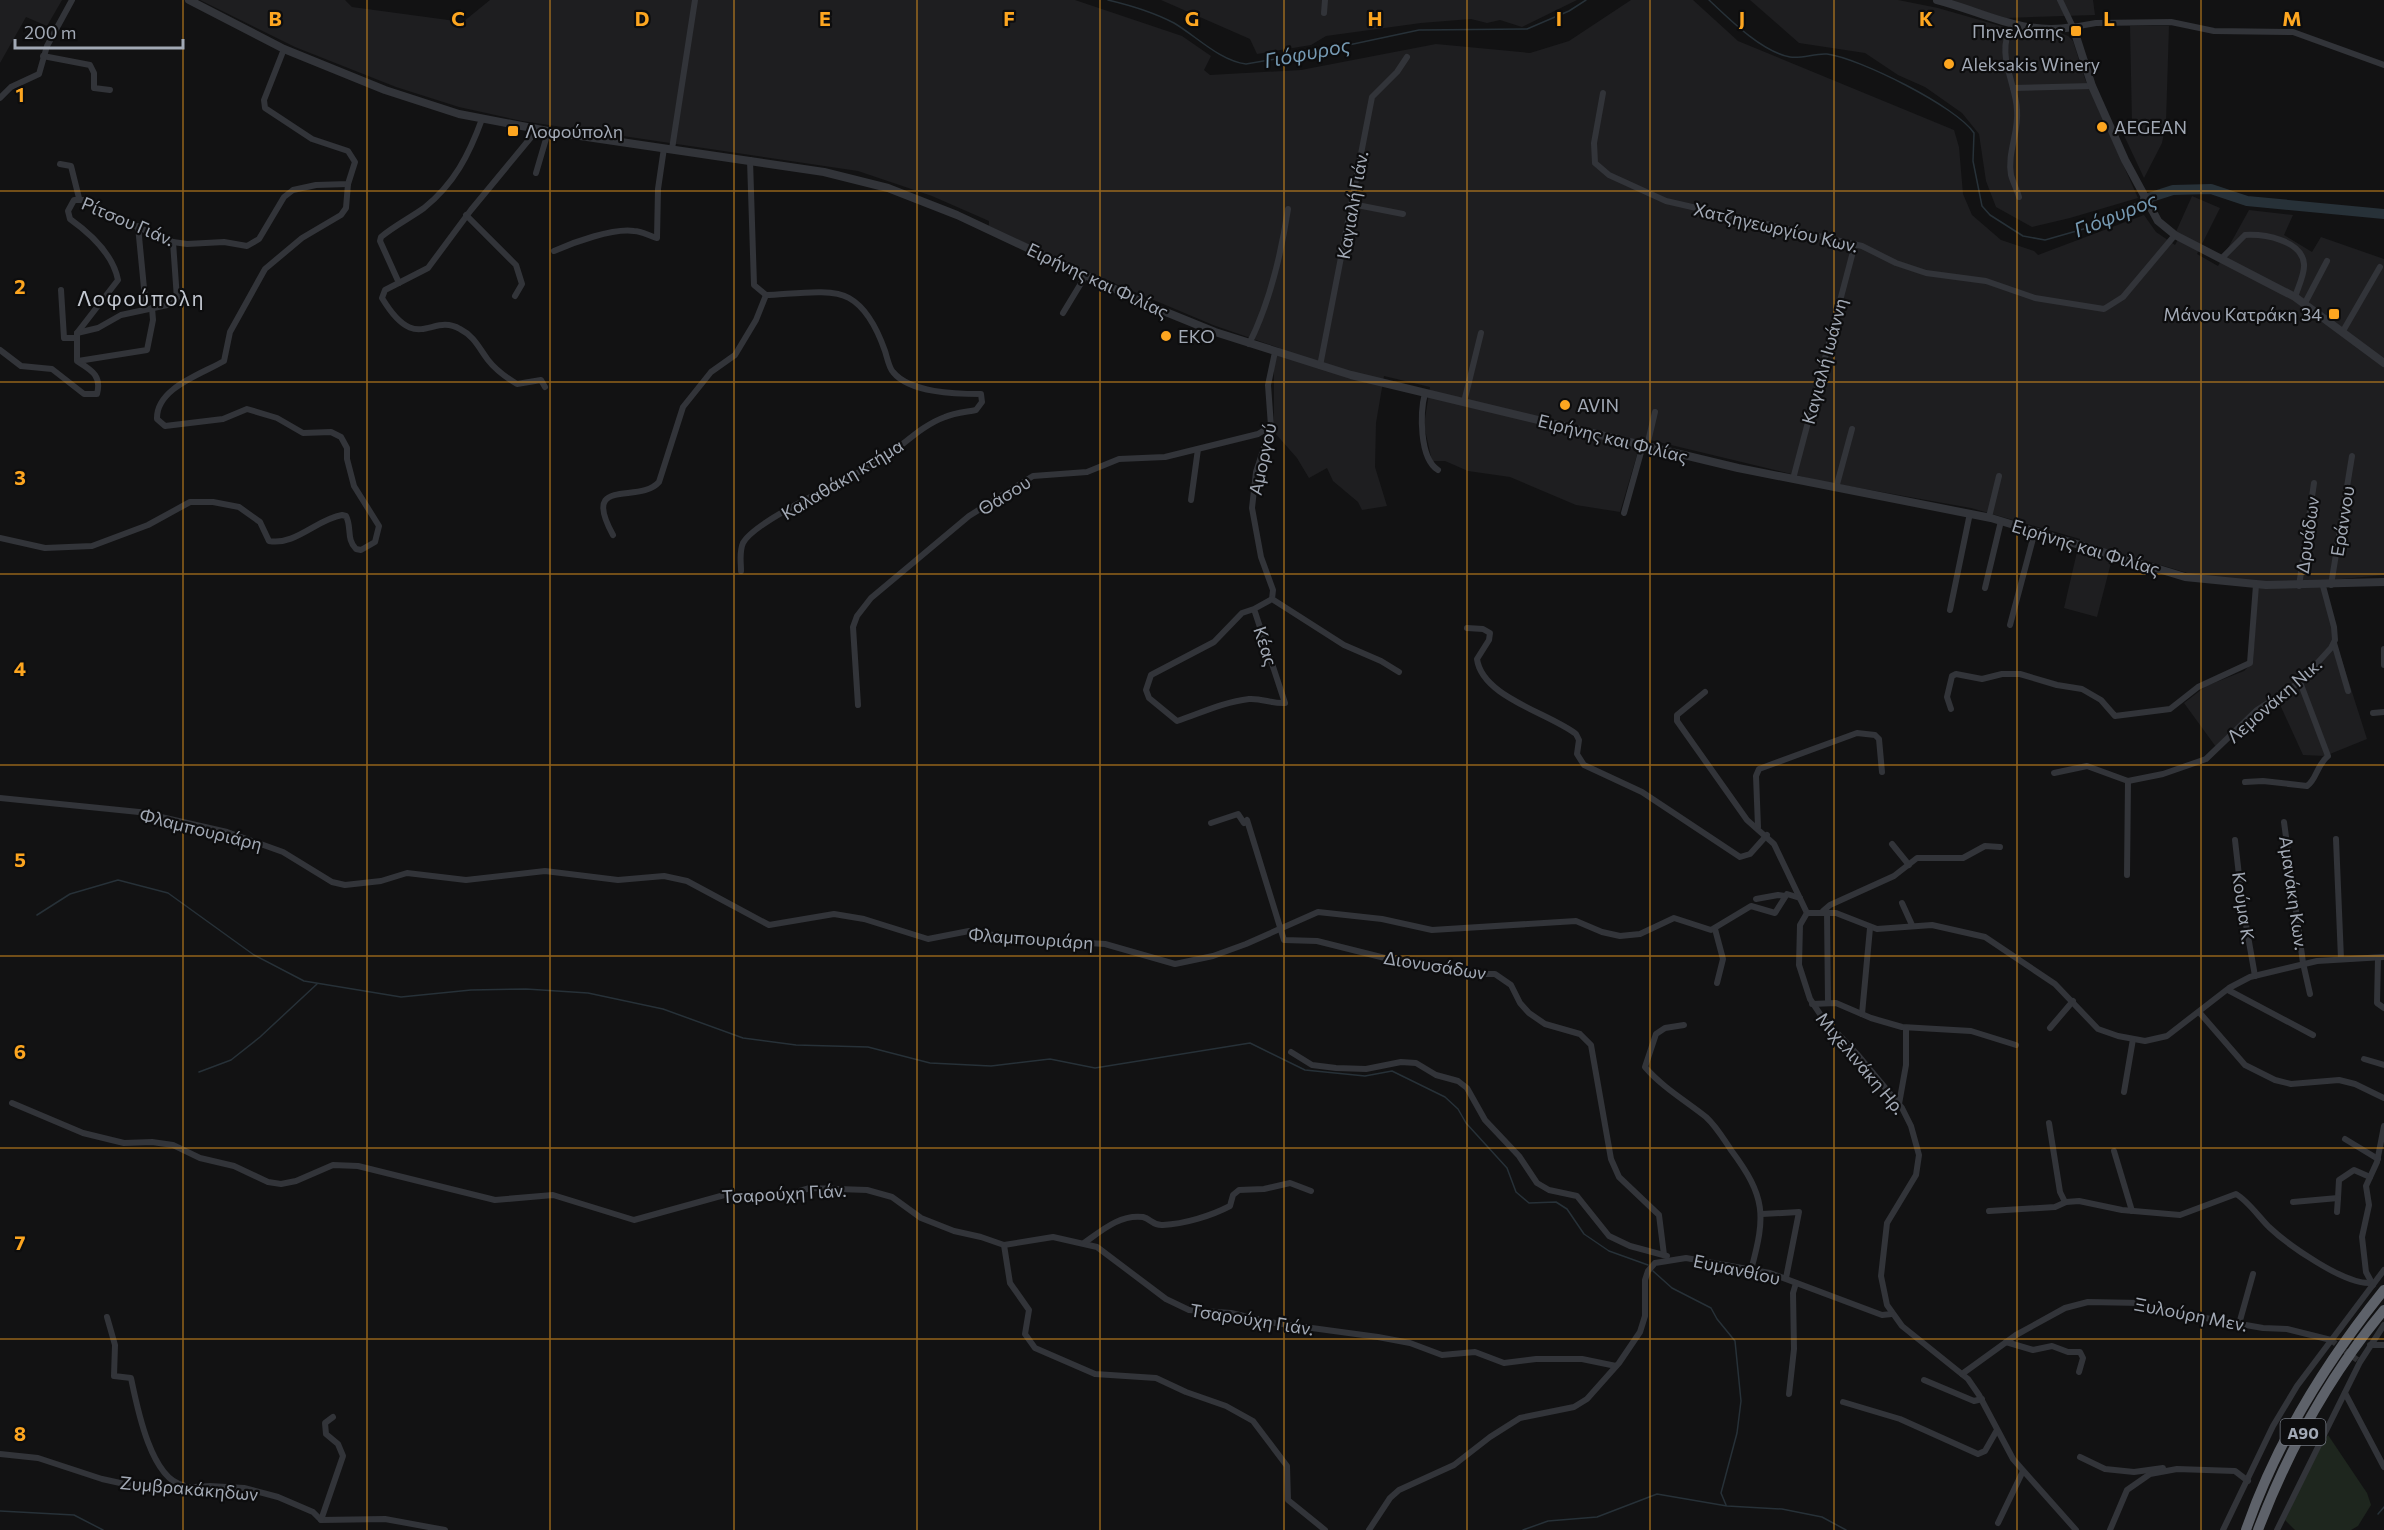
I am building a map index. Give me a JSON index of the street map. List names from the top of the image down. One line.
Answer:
{"streets":{"highway":["Α90"],"street":["Καγιαλή Γιάν.","Ρίτσου Γιάν.","Χατζηγεωργίου Κων.","Ειρήνης και Φιλίας","Καγιαλή Ιωάννη","Αμοργού","Καλαθάκη κτήμα","Θάσου","Εράννου","Δρυάδων","Κέας","Λεμονάκη Νικ.","Φλαμπουριάρη","Αμανάκη Κων.","Κούμα Κ.","Διονυσάδων","Μιχελινάκη Ηρ.","Τσαρούχη Γιάν.","Ευμανθίου","Ξυλούρη Μεν.","Ζυμβρακάκηδων"]},"crossings":[["Καγιαλή Γιάν.","Ειρήνης και Φιλίας"],["Χατζηγεωργίου Κων.","Καγιαλή Ιωάννη"],["Ειρήνης και Φιλίας","Καγιαλή Ιωάννη"],["Ειρήνης και Φιλίας","Αμοργού"],["Ειρήνης και Φιλίας","Εράννου"],["Ειρήνης και Φιλίας","Δρυάδων"],["Ειρήνης και Φιλίας","Λεμονάκη Νικ."],["Αμοργού","Θάσου"],["Αμοργού","Κέας"],["Εράννου","Λεμονάκη Νικ."],["Φλαμπουριάρη","Διονυσάδων"],["Μιχελινάκη Ηρ.","Ευμανθίου"],["Μιχελινάκη Ηρ.","Ξυλούρη Μεν."],["Τσαρούχη Γιάν.","Ευμανθίου"]],"districts":["Λοφούπολη"],"water":["Γιόφυρος"],"places":{"transit":["Πηνελόπης","Λοφούπολη","Μάνου Κατράκη 34"],"other":["Aleksakis Winery","AEGEAN","EKO","AVIN"]},"scale_bar":"200 m","grid":{"columns":["B","C","D","E","F","G","H","I","J","K","L","M"],"rows":["1","2","3","4","5","6","7","8"]}}
